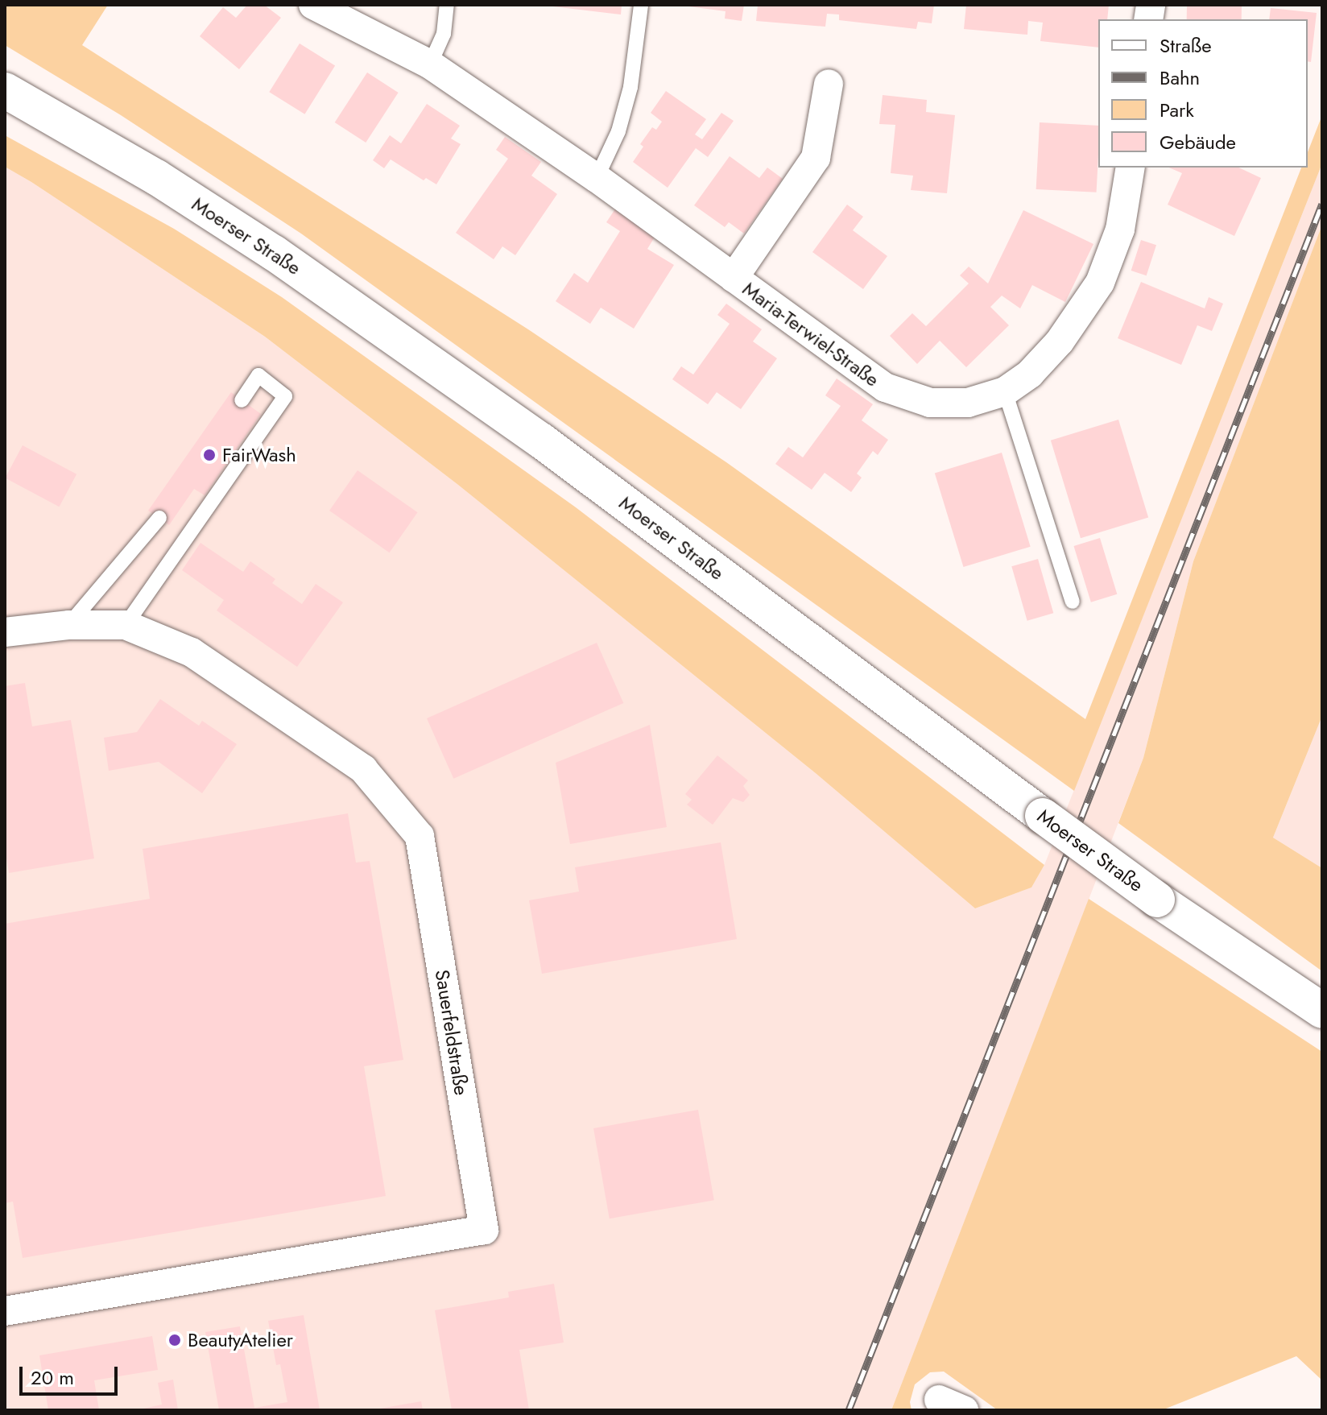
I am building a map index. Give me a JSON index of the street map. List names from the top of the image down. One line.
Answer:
{"streets":{"main road":["Moerser Straße"],"street":["Maria-Terwiel-Straße","Sauerfeldstraße"]},"places":["FairWash","BeautyAtelier"],"legend":["Straße","Bahn","Park","Gebäude"],"scale_bar":"20 m"}
